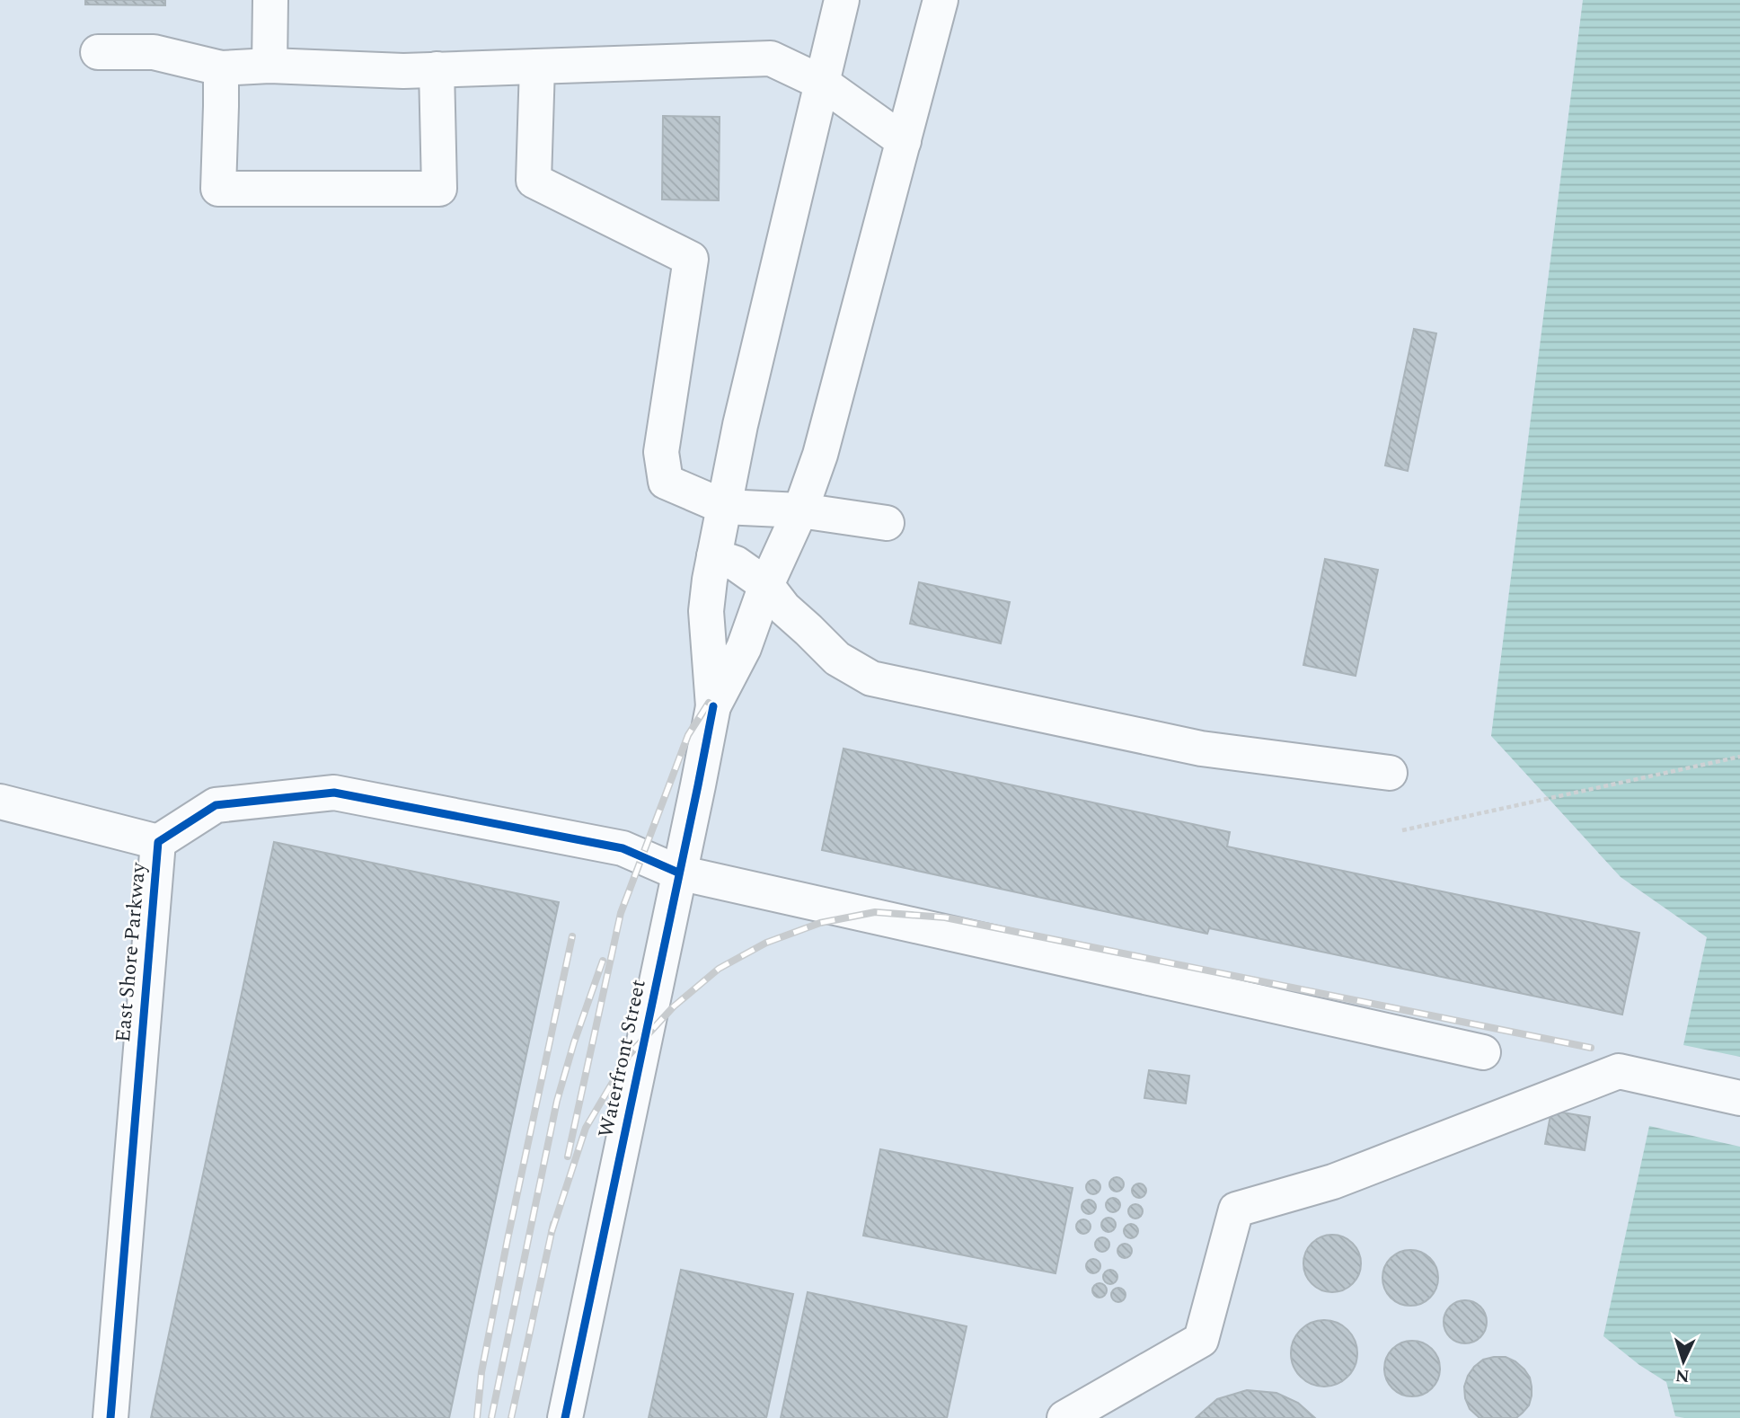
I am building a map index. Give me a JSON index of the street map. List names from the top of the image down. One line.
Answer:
{"streets":{"street":["East Shore Parkway","Waterfront Street"]},"crossings":[["East Shore Parkway","Waterfront Street"]],"north":"bottom"}
